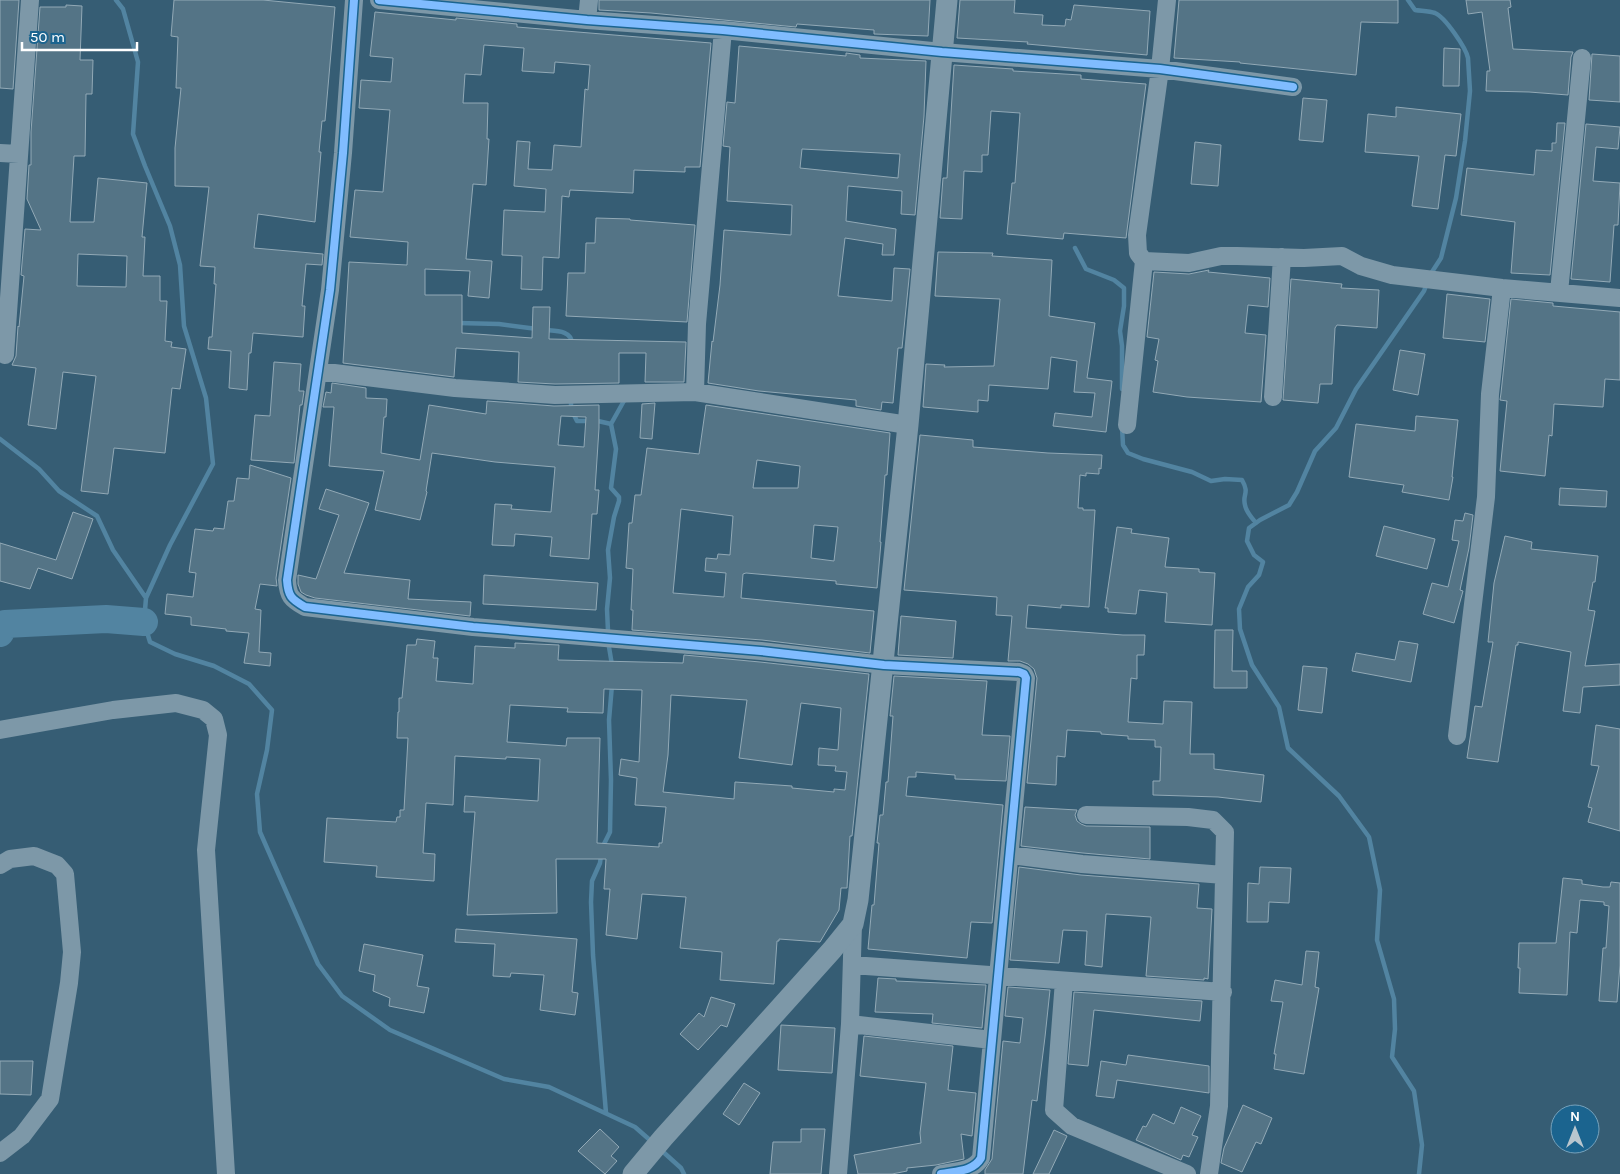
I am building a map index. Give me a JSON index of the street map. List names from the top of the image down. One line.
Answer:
{"scale_bar":"50 m","north":"top"}
